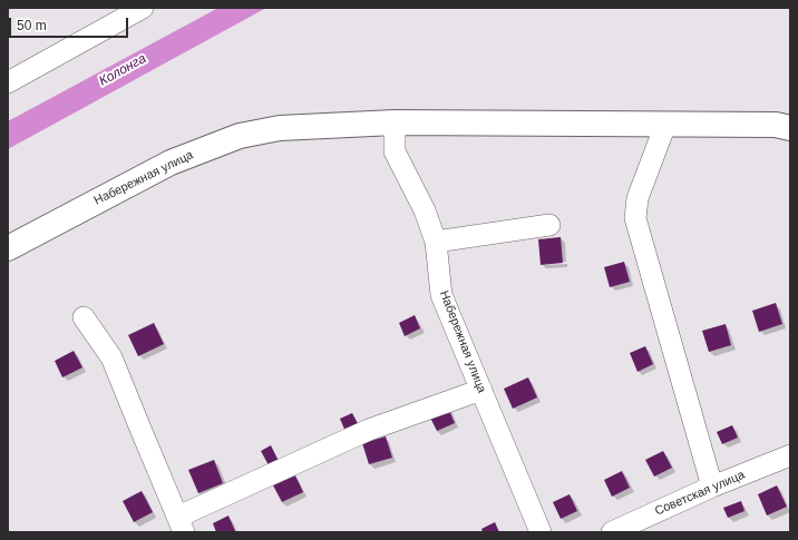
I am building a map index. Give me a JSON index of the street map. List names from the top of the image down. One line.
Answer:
{"streets":{"highway":["Набережная улица"],"street":["Советская улица"]},"water":["Колонга"],"scale_bar":"50 m"}
